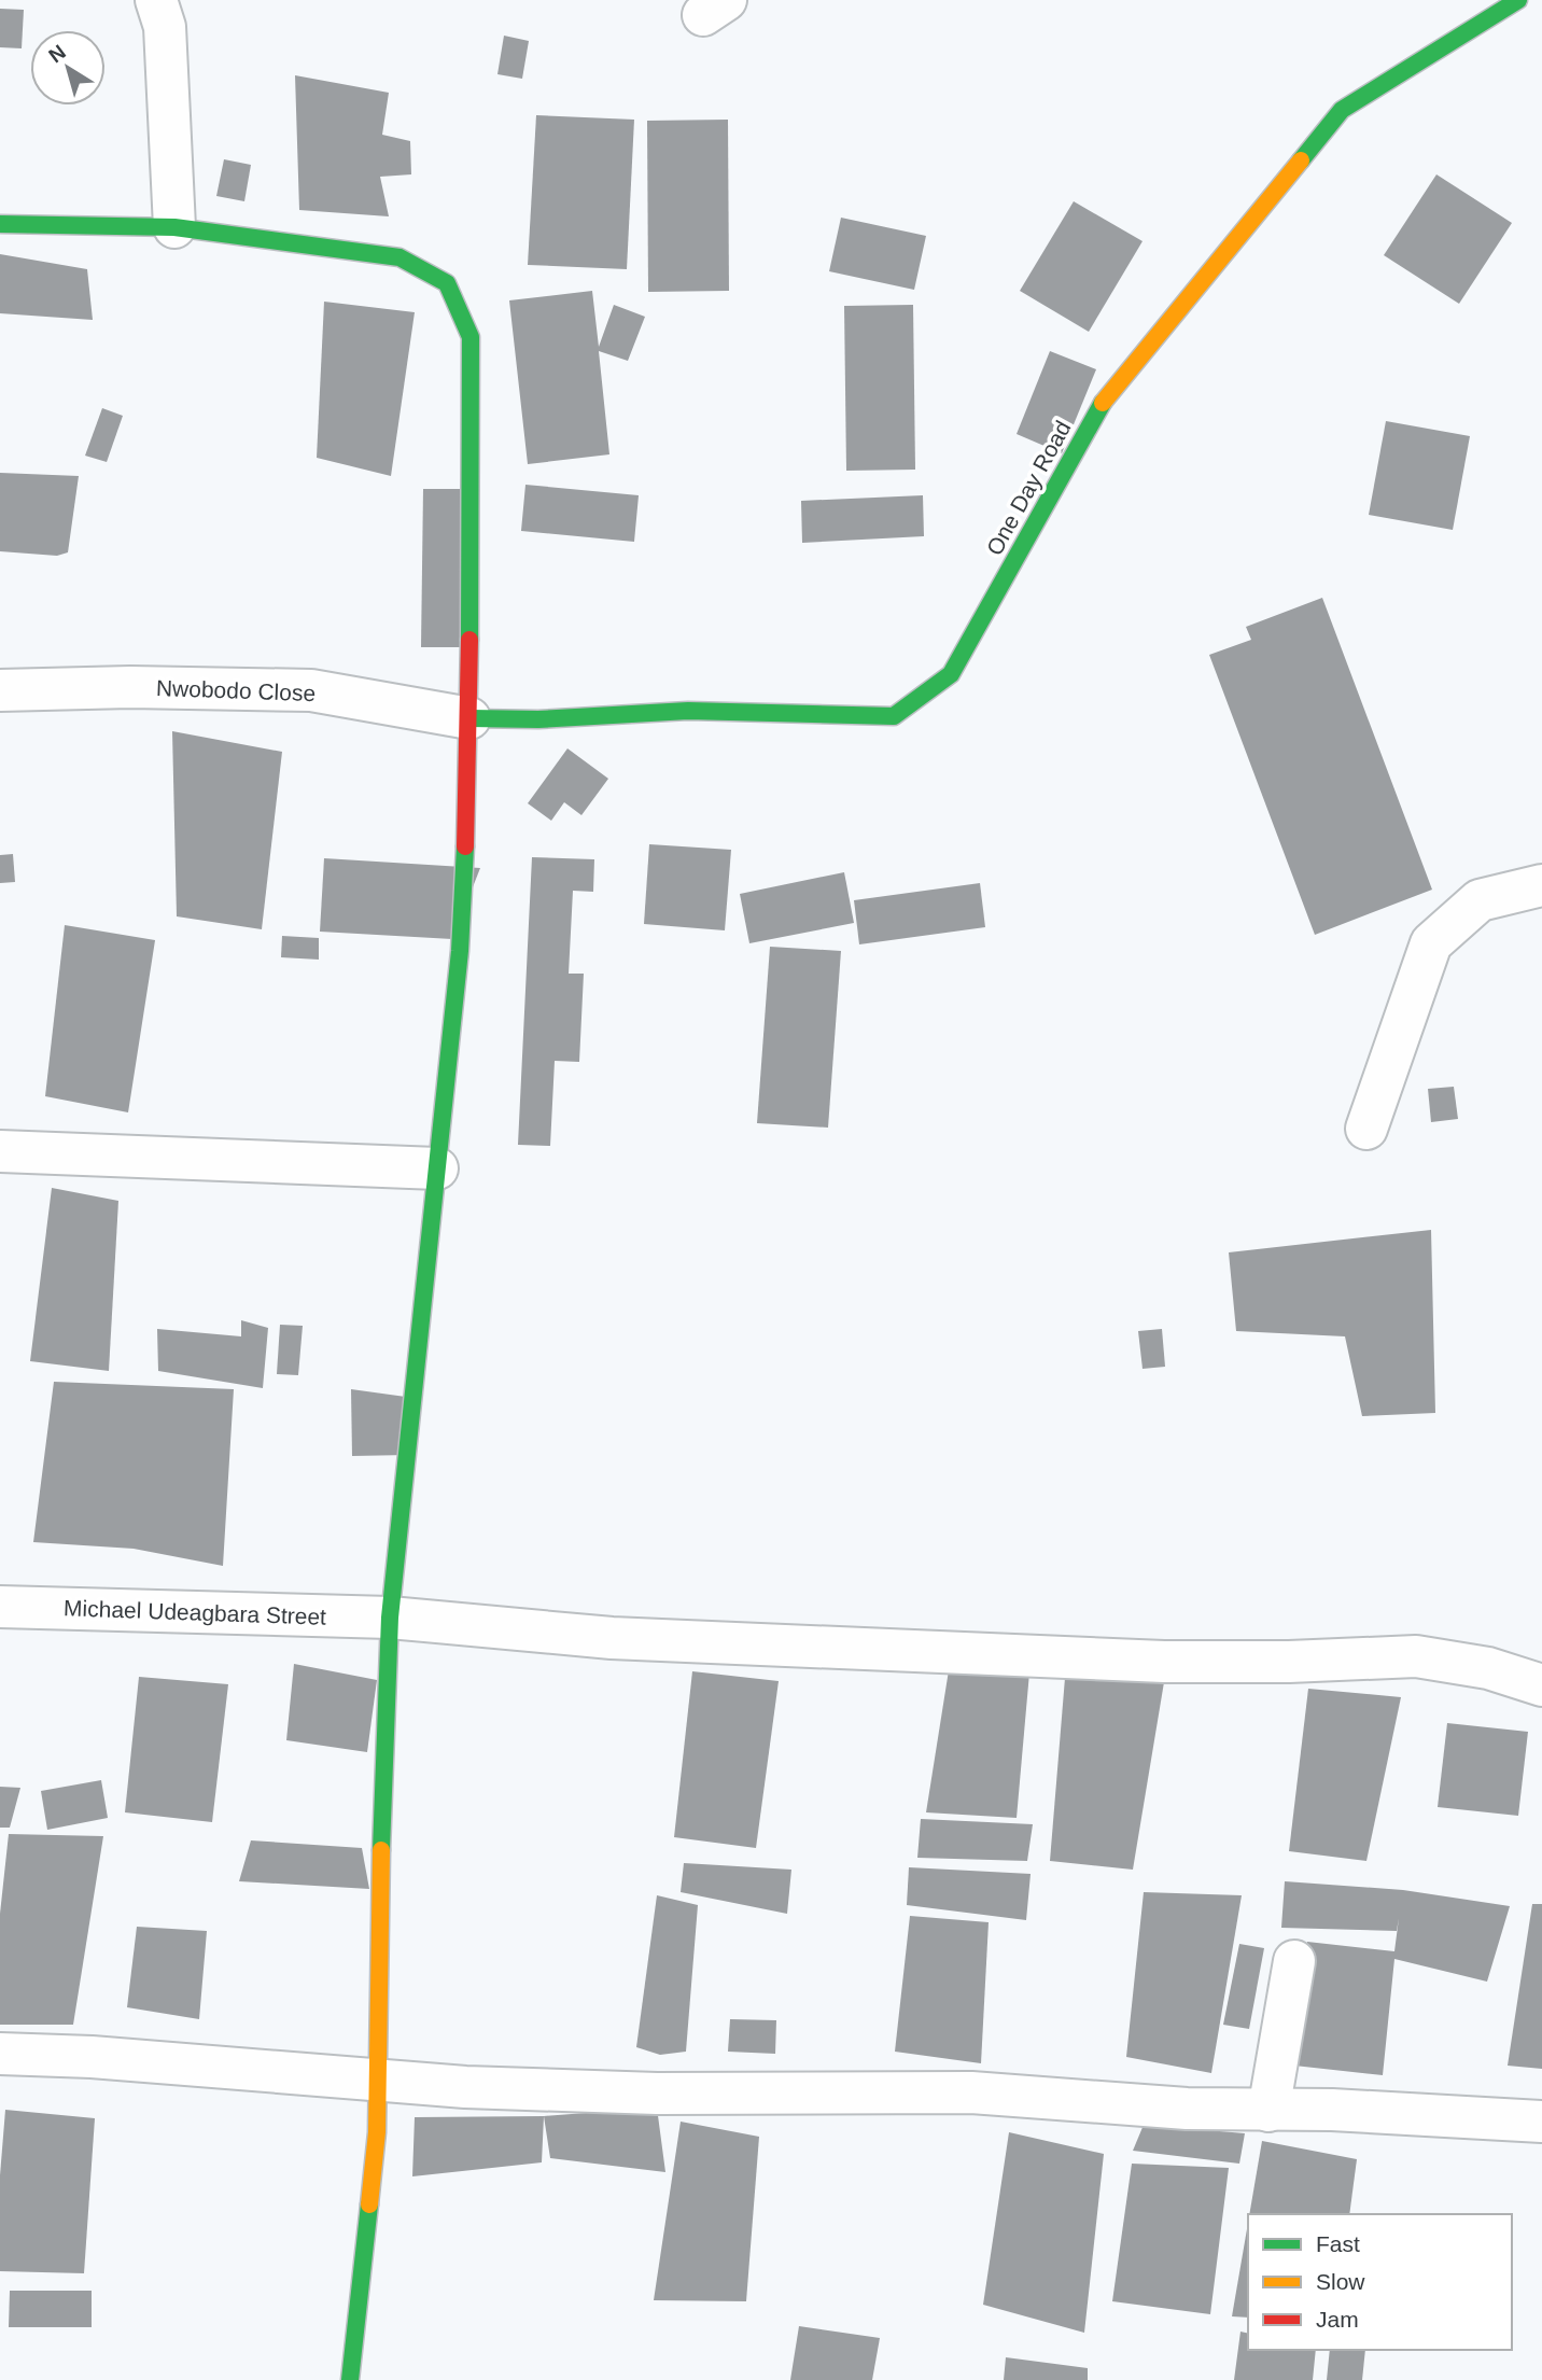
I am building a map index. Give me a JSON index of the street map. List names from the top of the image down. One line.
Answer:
{"streets":{"street":["One Day Road","Nwobodo Close","Michael Udeagbara Street"]},"crossings":[["One Day Road","Nwobodo Close"]],"legend":["Fast","Slow","Jam"],"north":"top left"}
